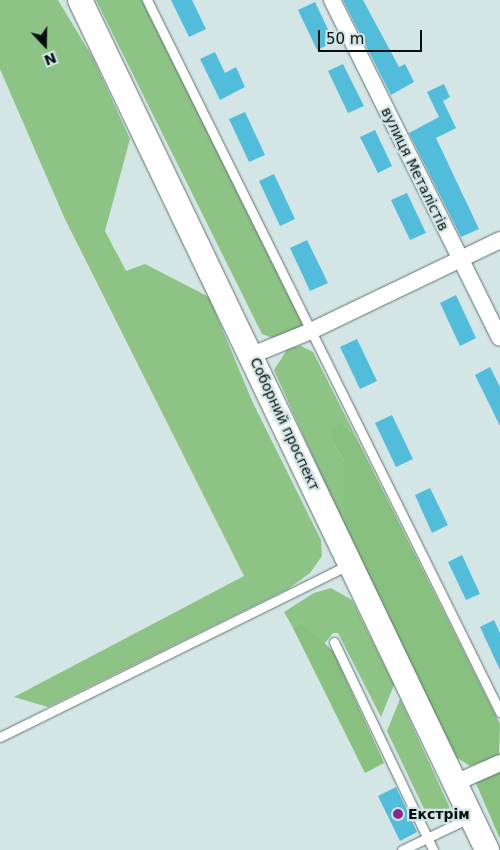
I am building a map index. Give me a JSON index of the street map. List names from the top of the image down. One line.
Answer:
{"streets":{"main road":["Соборний проспект"],"street":["вулиця Металістів"]},"places":["Екстрім"],"scale_bar":"50 m","north":"bottom"}
